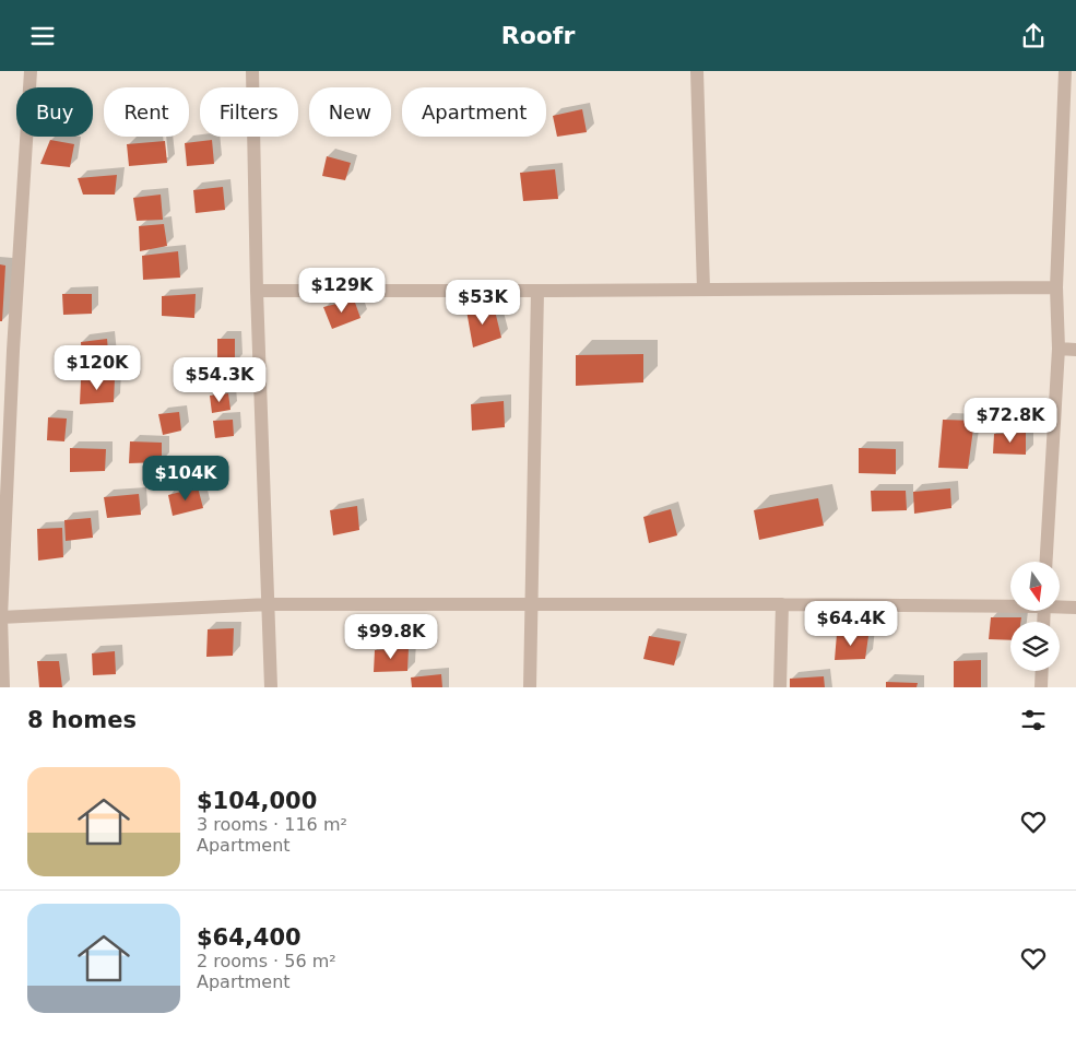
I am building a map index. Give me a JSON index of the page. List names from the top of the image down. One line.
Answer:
{"north":"bottom","page":{"header":"Roofr","chip":["Buy","Rent","Filters","New","Apartment"],"price":["$129K","$53K","$120K","$54.3K","$72.8K","$104K","$64.4K","$99.8K"],"heading":"8 homes","list":[{"name":"$104,000","note":"3 rooms · 116 m² · Apartment"},{"name":"$64,400","note":"2 rooms · 56 m² · Apartment"}]}}
